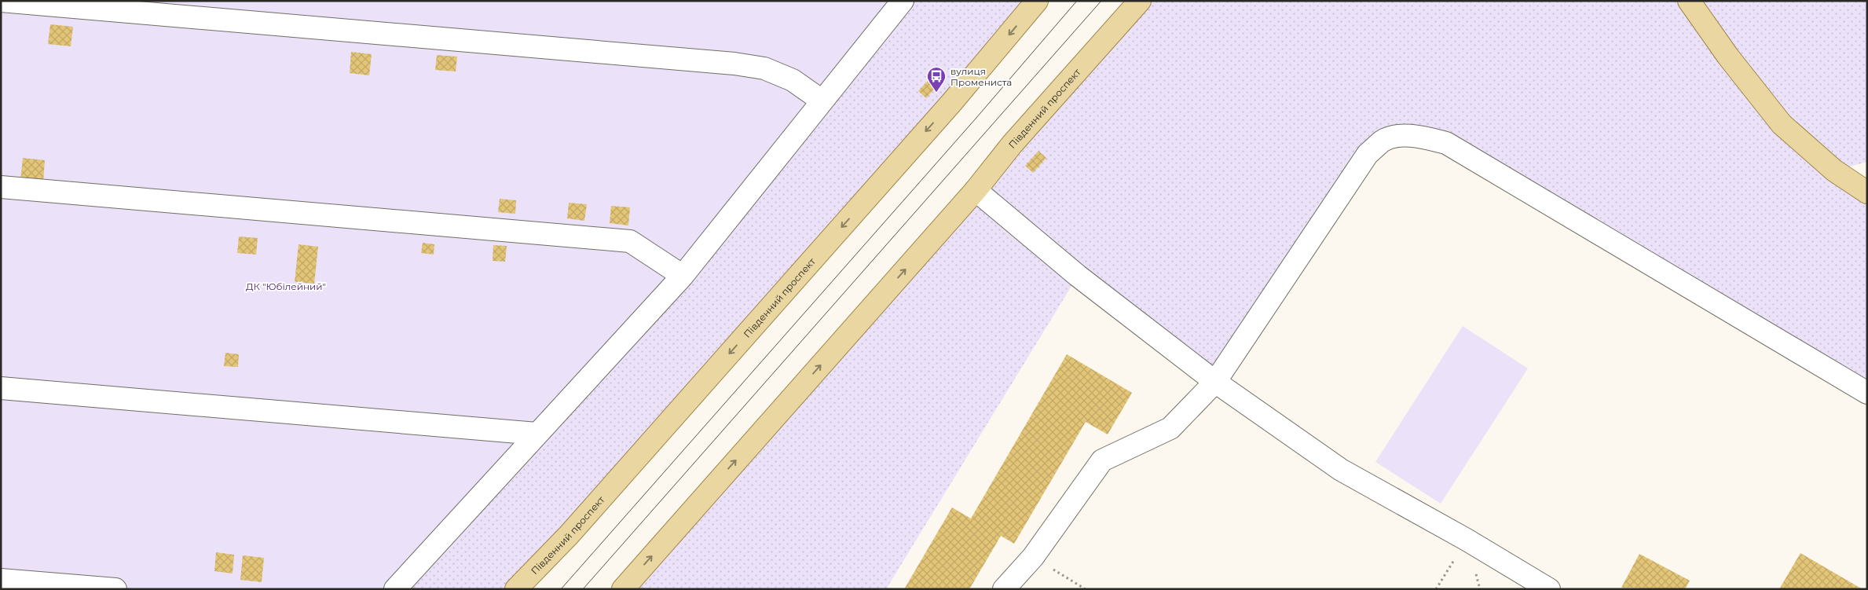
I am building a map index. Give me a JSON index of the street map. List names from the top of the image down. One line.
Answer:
{"streets":{"main road":["Південний проспект"]},"parks":["ДК \"Юбілейний\""],"places":{"bus stop":["вулиця Промениста"]}}
